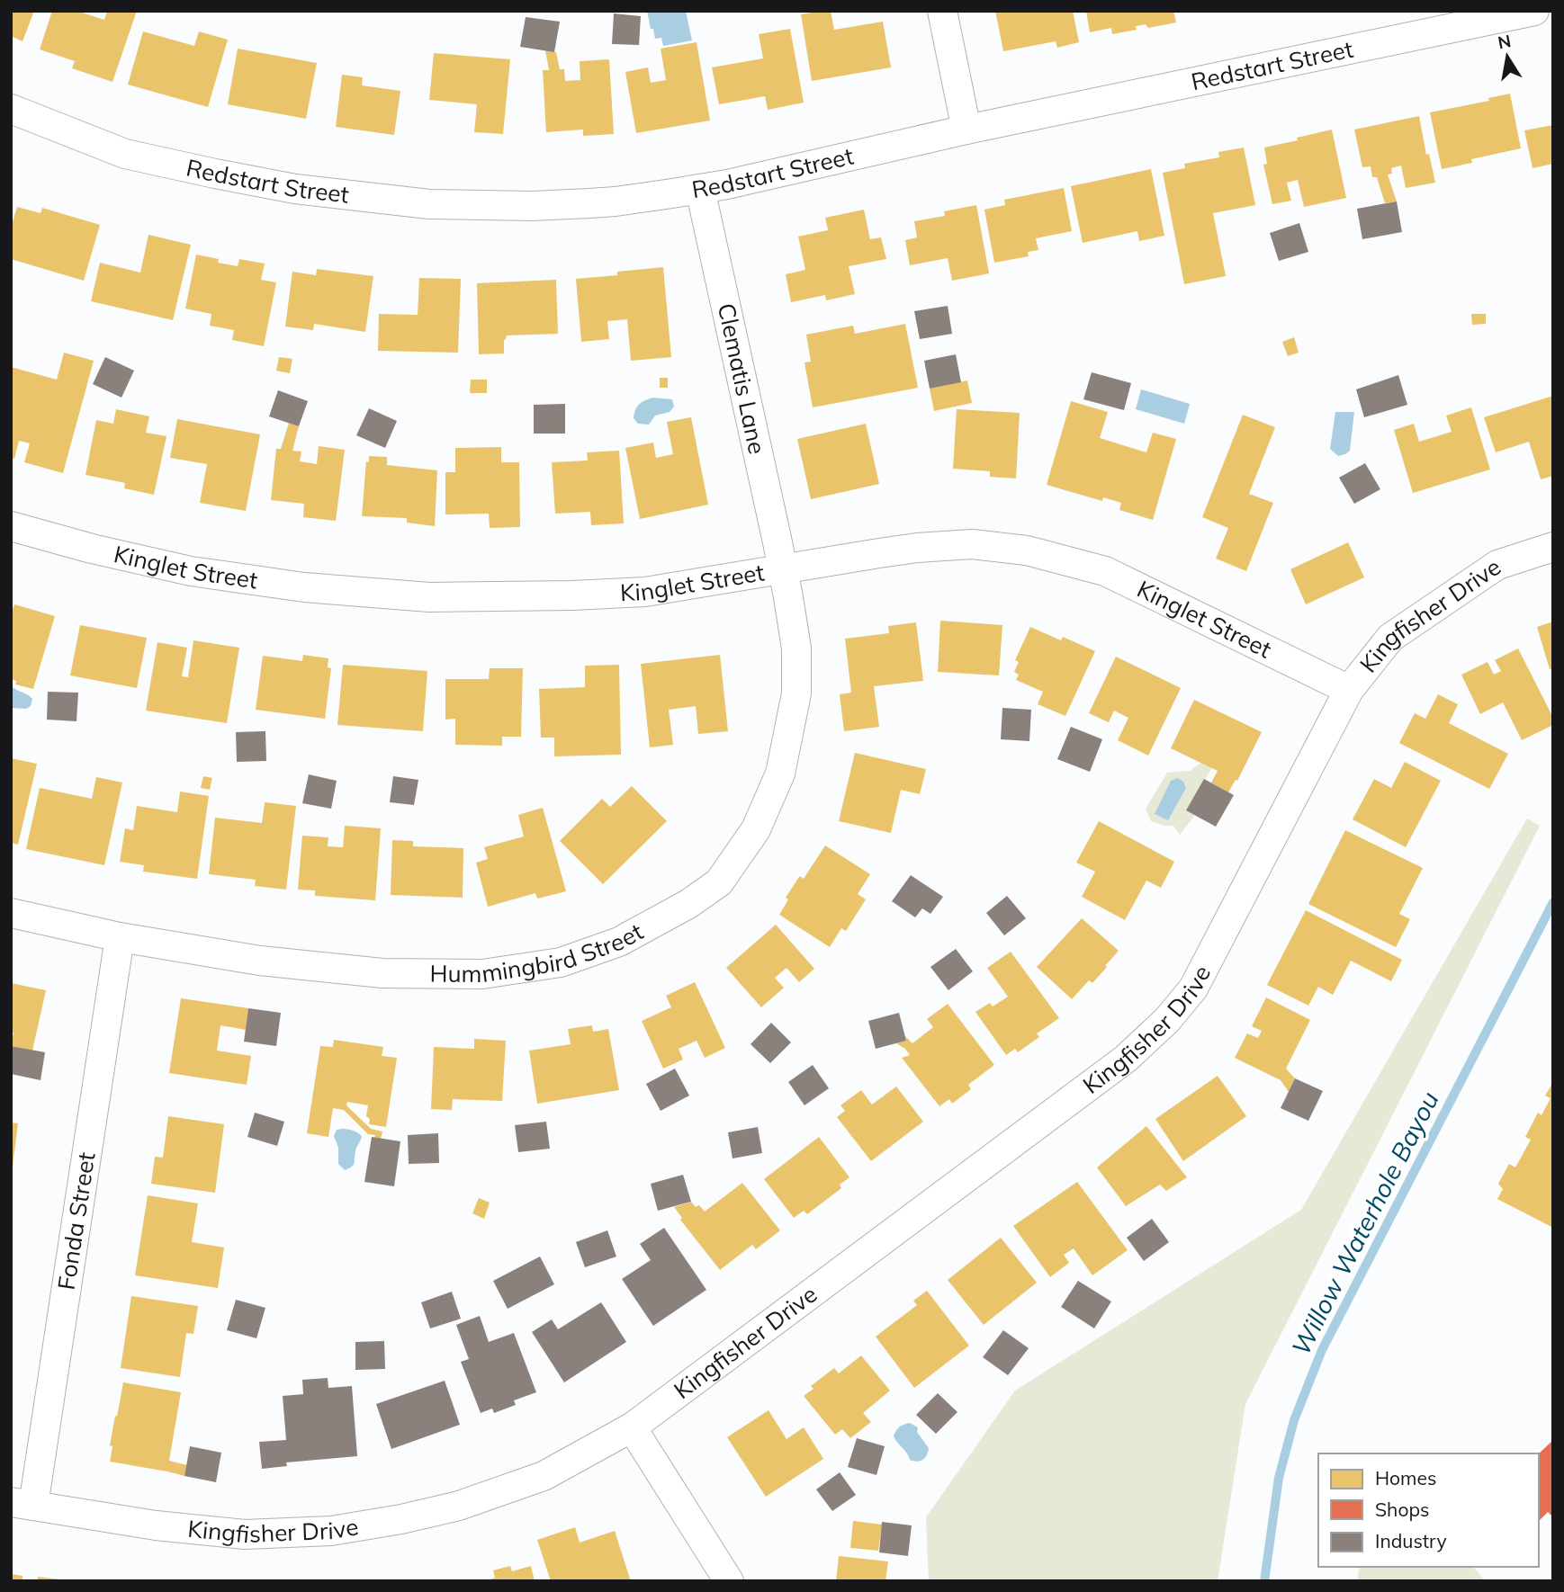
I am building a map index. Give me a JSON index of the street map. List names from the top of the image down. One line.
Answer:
{"streets":{"street":["Redstart Street","Clematis Lane","Kinglet Street","Kingfisher Drive","Hummingbird Street","Fonda Street"]},"crossings":[["Redstart Street","Clematis Lane"],["Clematis Lane","Kinglet Street"],["Clematis Lane","Hummingbird Street"],["Kinglet Street","Kingfisher Drive"],["Kinglet Street","Hummingbird Street"],["Kingfisher Drive","Fonda Street"],["Hummingbird Street","Fonda Street"]],"water":["Willow Waterhole Bayou"],"legend":["Homes","Shops","Industry"],"north":"top"}
